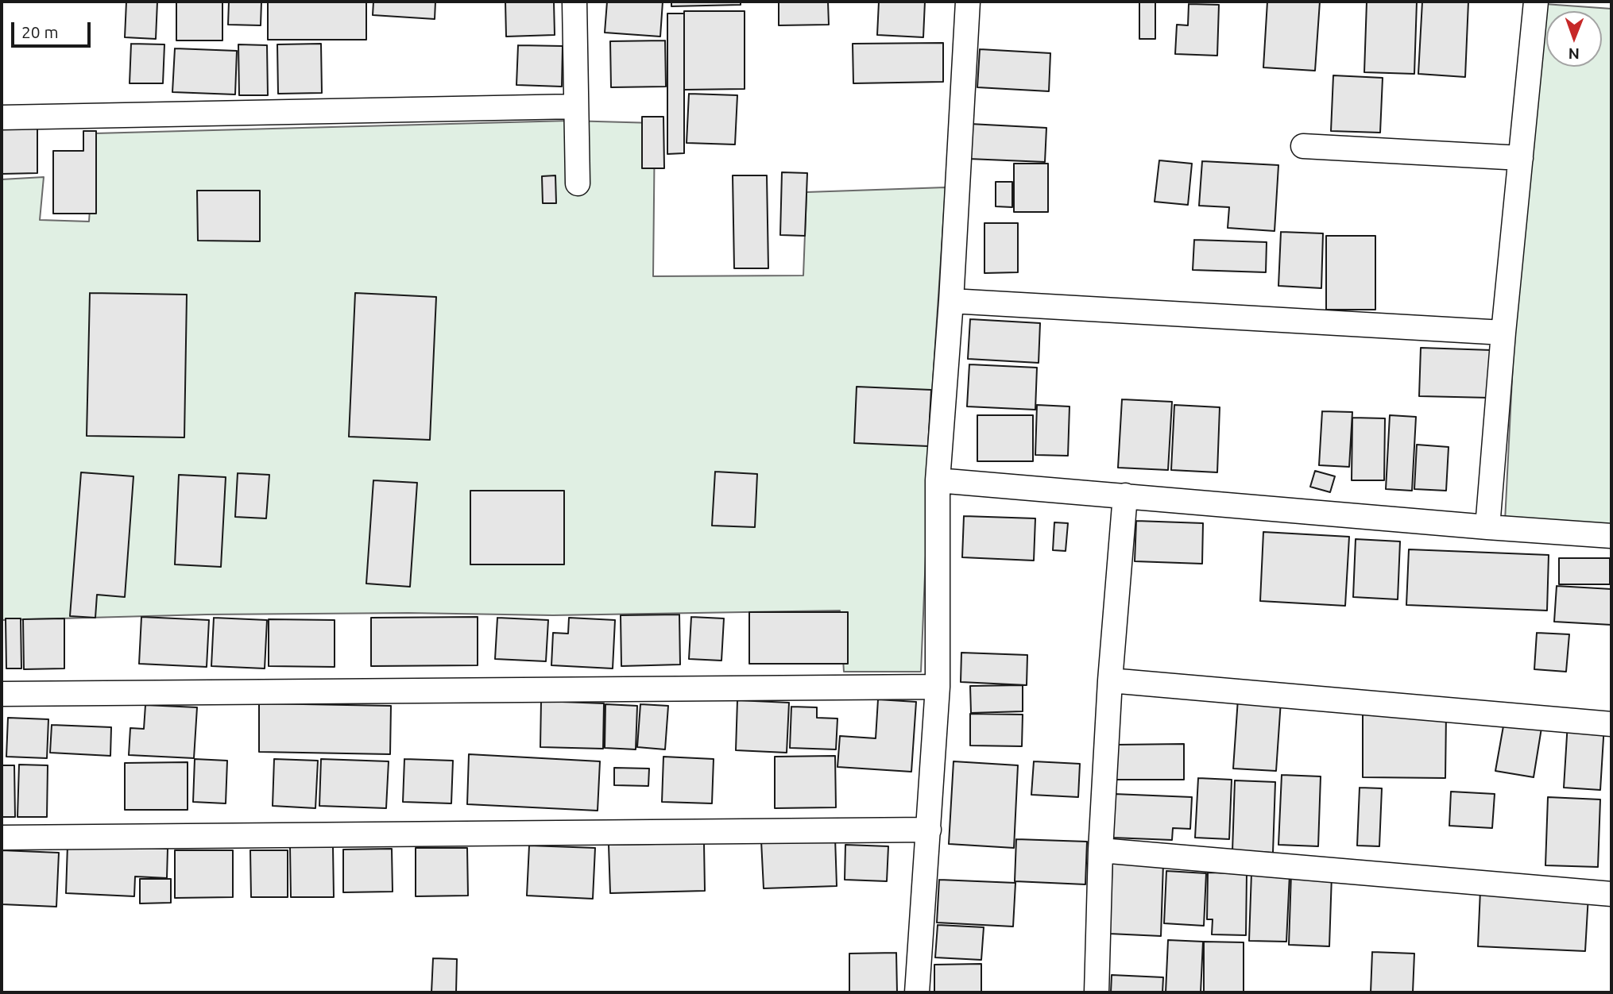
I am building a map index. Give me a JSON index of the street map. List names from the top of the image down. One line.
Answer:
{"scale_bar":"20 m","north":"bottom"}
